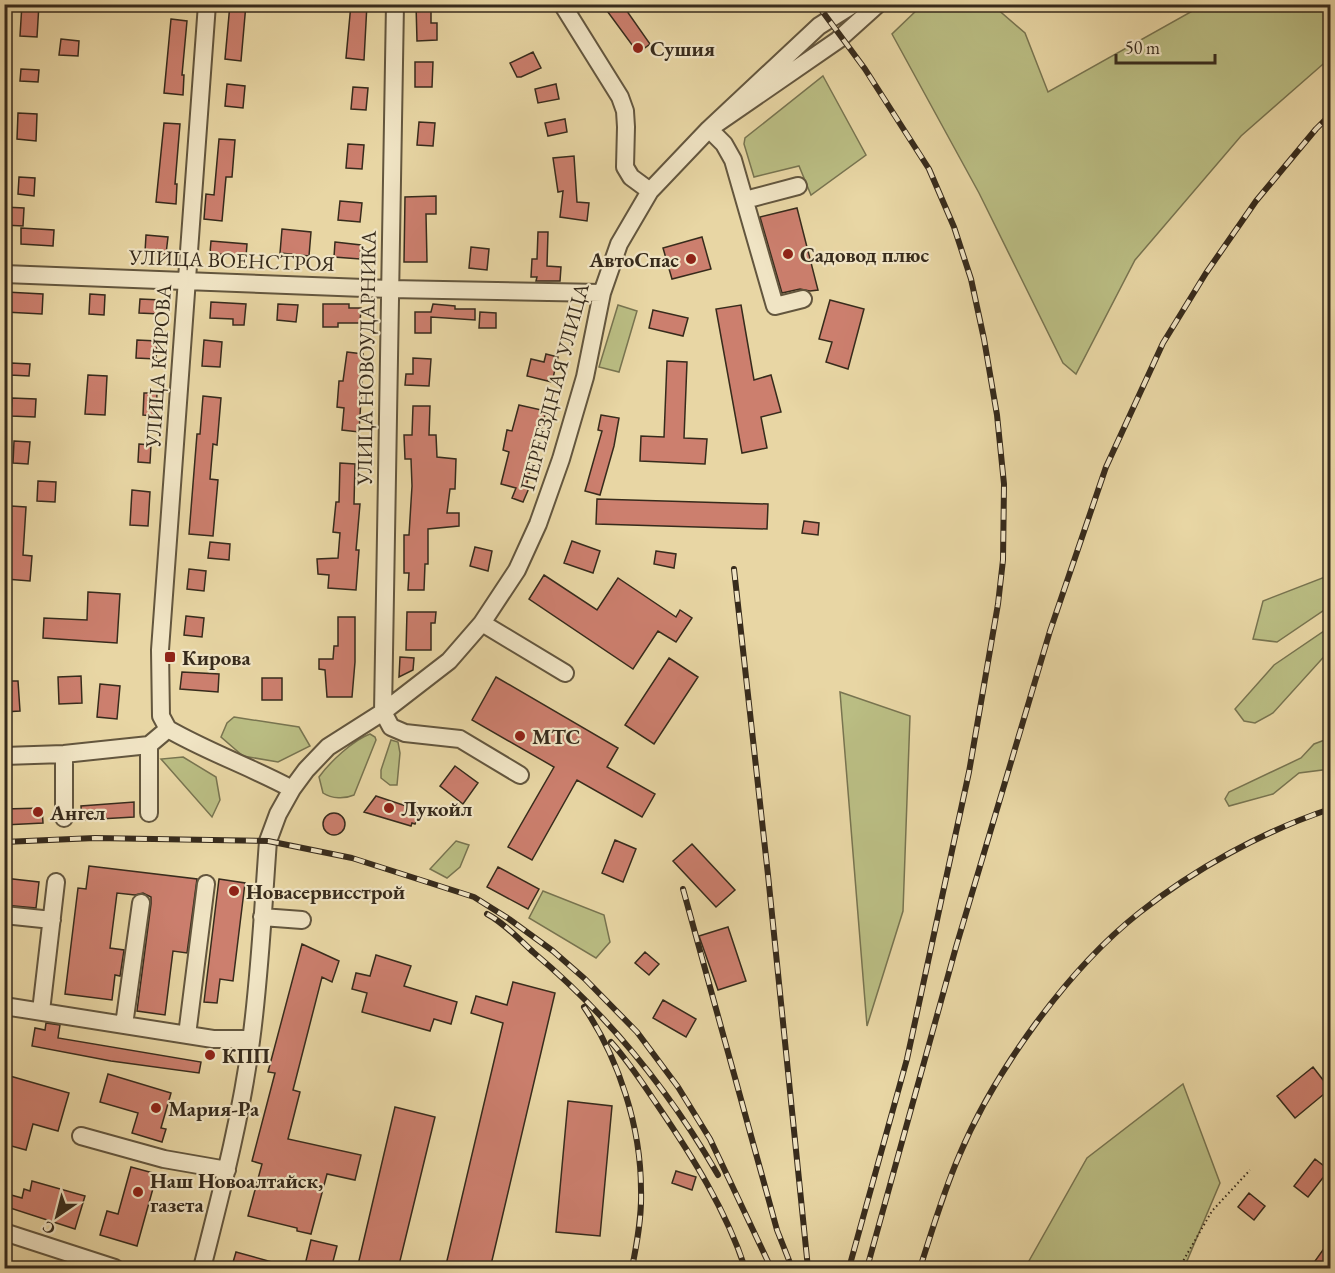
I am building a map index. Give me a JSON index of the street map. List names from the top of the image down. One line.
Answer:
{"streets":{"street":["УЛИЦА ВОЕНСТРОЯ","УЛИЦА НОВОУДАРНИКА","УЛИЦА КИРОВА","ПЕРЕЕЗДНАЯ УЛИЦА"]},"crossings":[["УЛИЦА ВОЕНСТРОЯ","УЛИЦА НОВОУДАРНИКА"],["УЛИЦА ВОЕНСТРОЯ","УЛИЦА КИРОВА"],["УЛИЦА ВОЕНСТРОЯ","ПЕРЕЕЗДНАЯ УЛИЦА"],["УЛИЦА НОВОУДАРНИКА","ПЕРЕЕЗДНАЯ УЛИЦА"]],"places":{"other":["Сушия","Садовод плюс","АвтоСпас","МТС","Лукойл","Ангел","Новасервисстрой","КПП","Мария-Ра","Наш Новоалтайск, газета"],"transit":["Кирова"]},"scale_bar":"50 m","north":"bottom left"}
